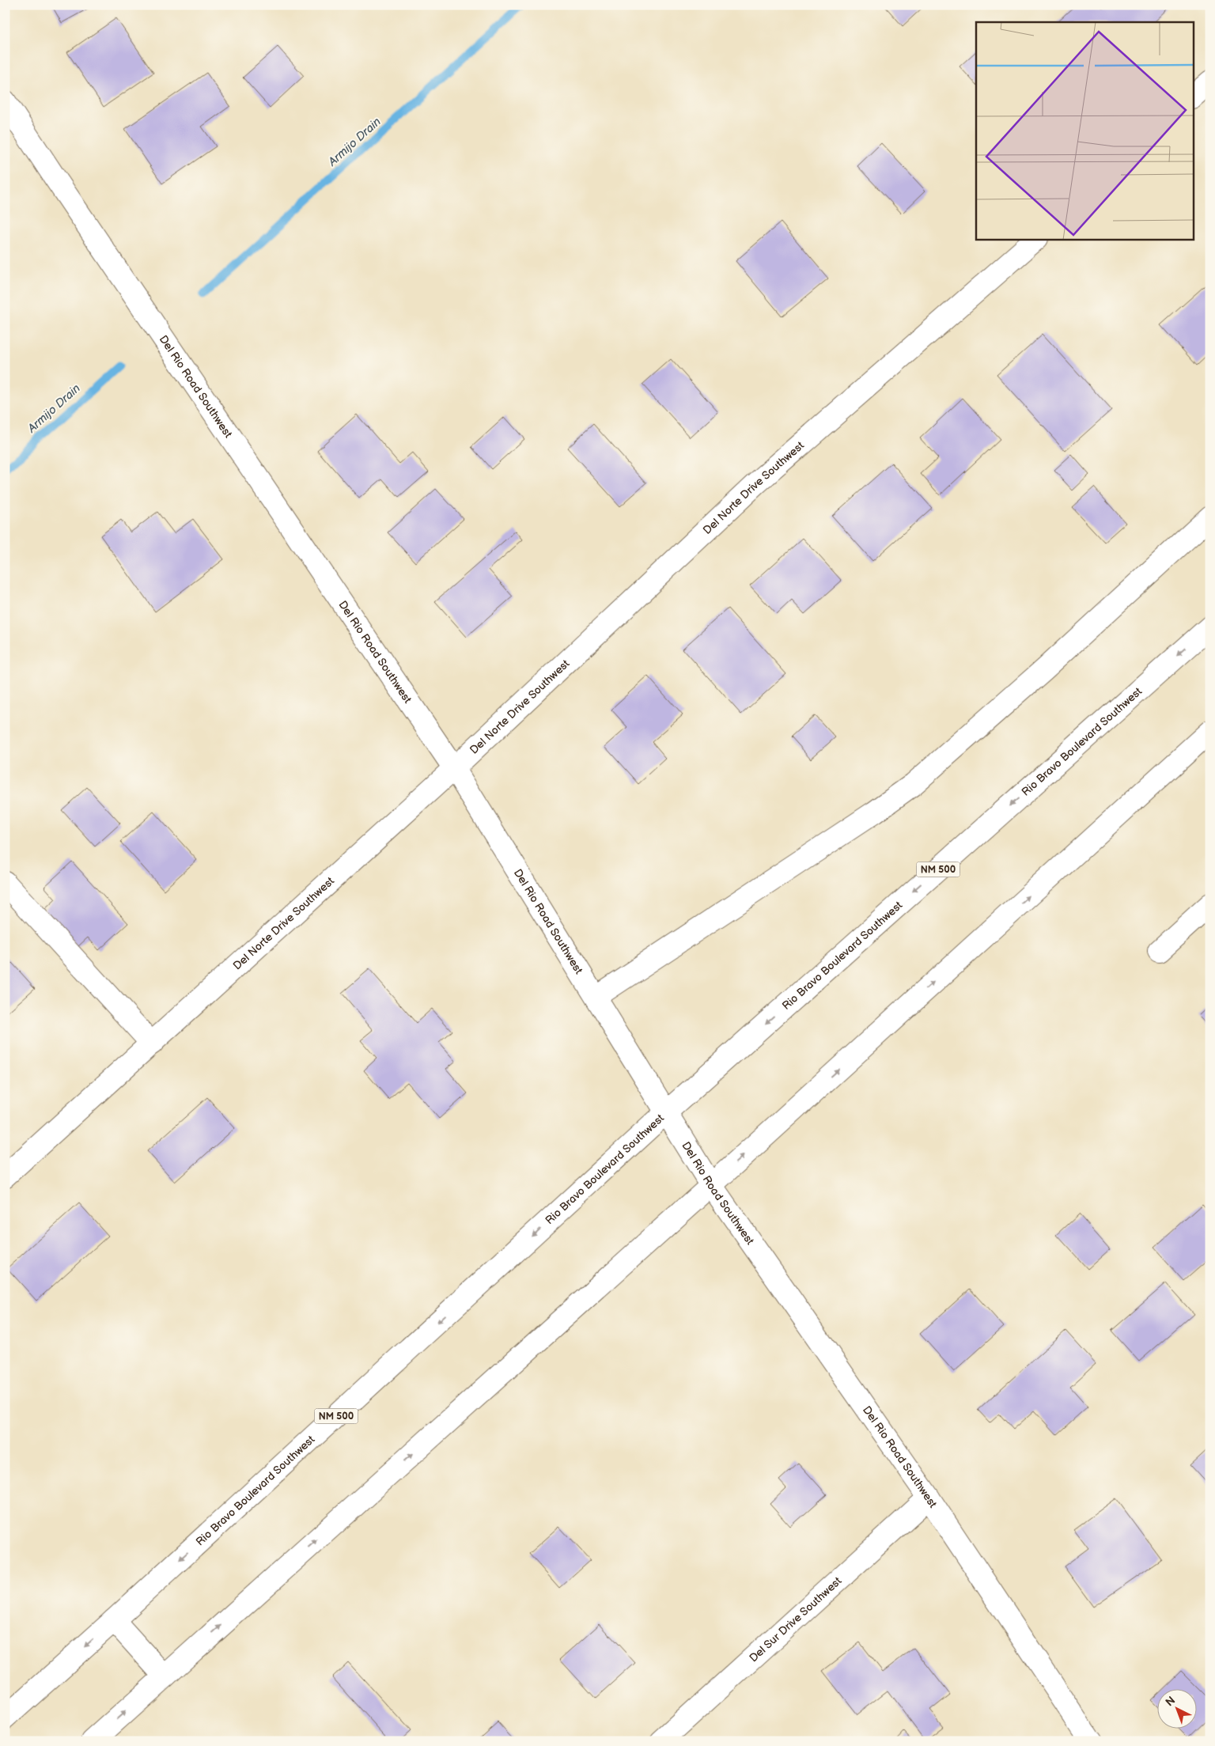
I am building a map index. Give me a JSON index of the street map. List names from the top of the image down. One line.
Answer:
{"streets":{"street":["Del Rio Road Southwest","Del Norte Drive Southwest","Rio Bravo Boulevard Southwest","NM 500","Del Sur Drive Southwest"]},"crossings":[["Del Rio Road Southwest","Del Norte Drive Southwest"],["Del Rio Road Southwest","Rio Bravo Boulevard Southwest"],["Del Rio Road Southwest","Del Sur Drive Southwest"]],"water":["Armijo Drain"],"north":"top left"}
